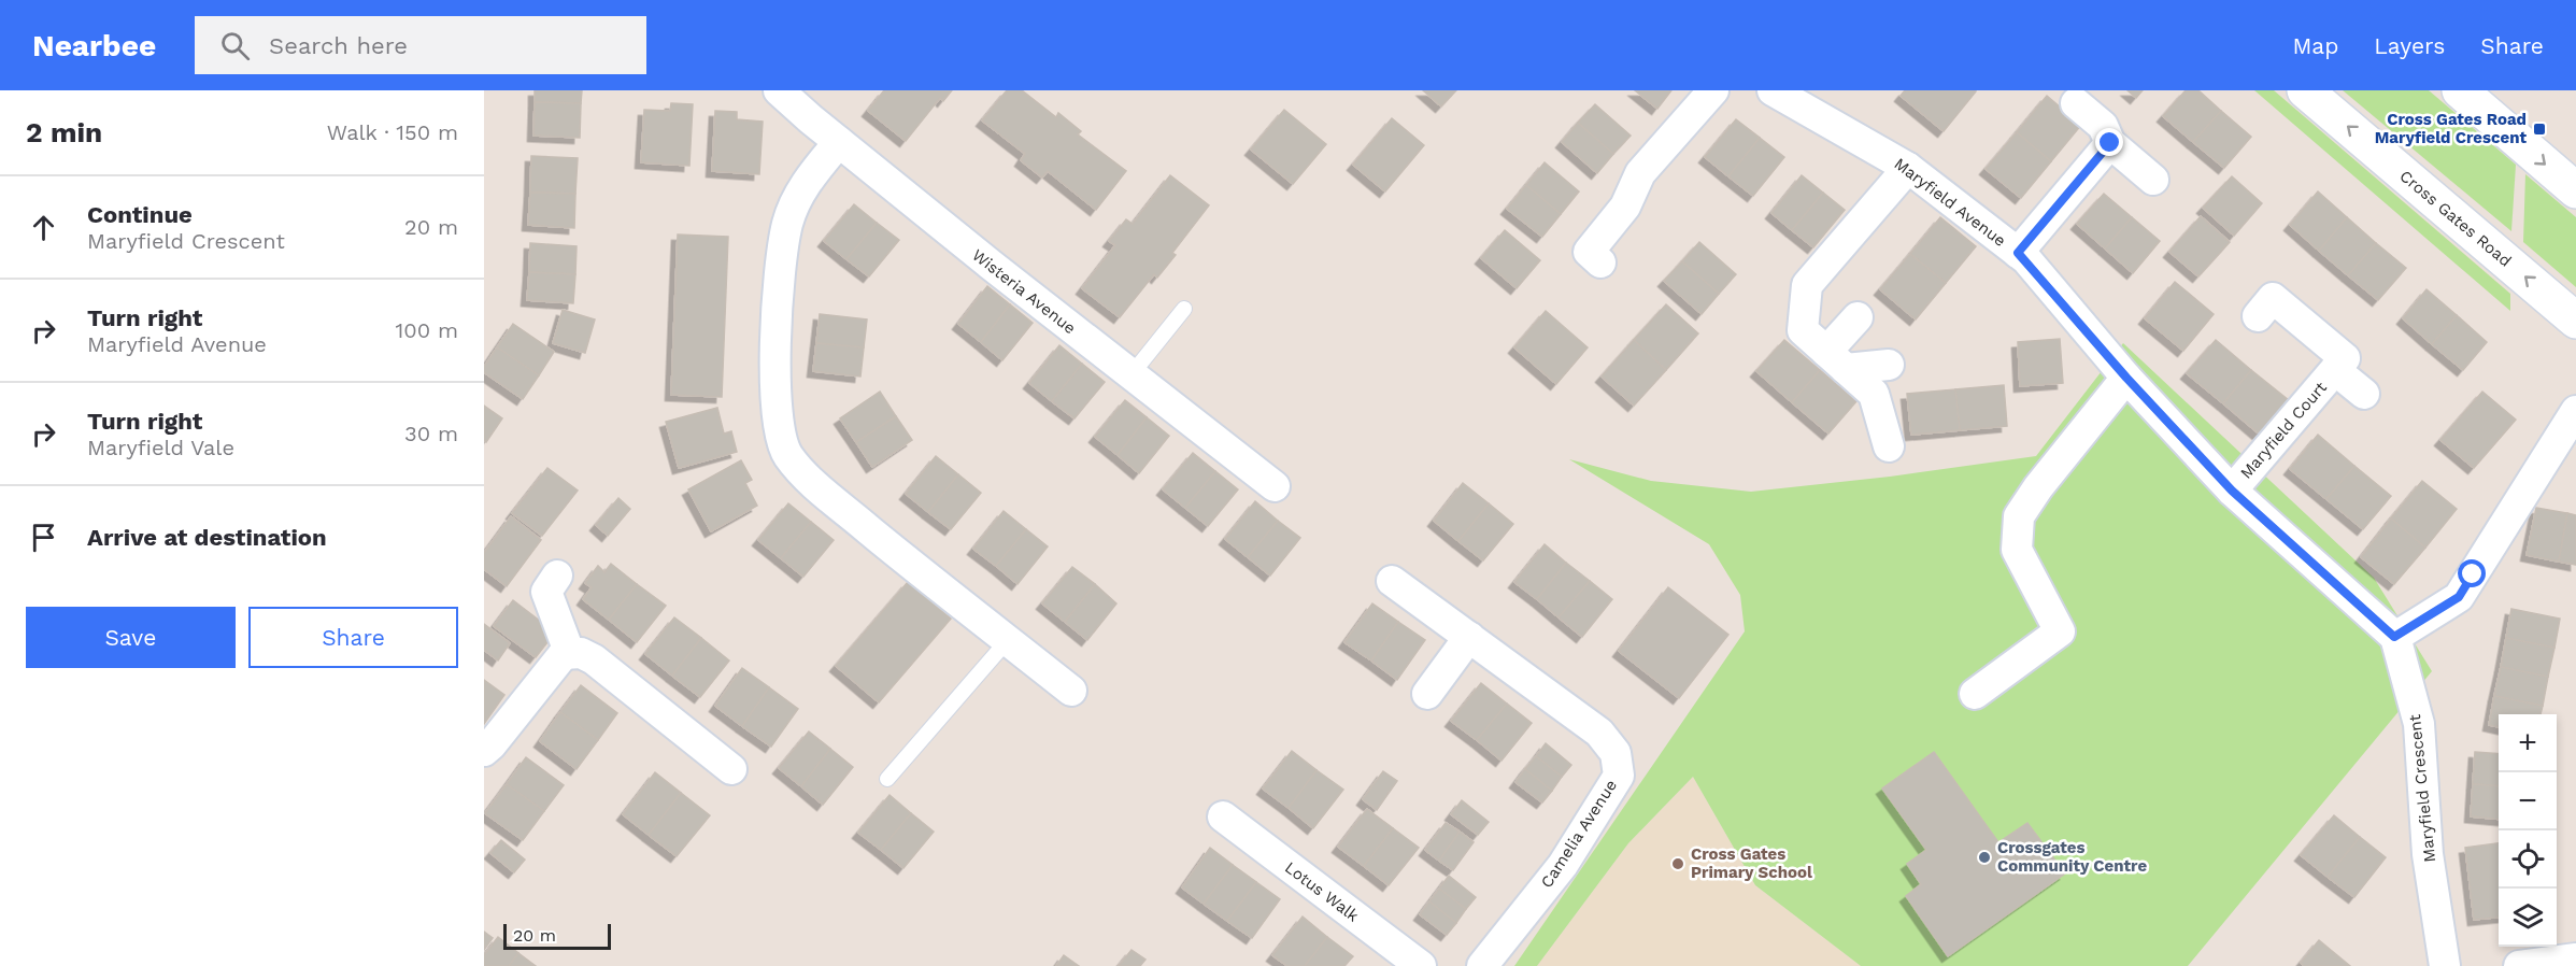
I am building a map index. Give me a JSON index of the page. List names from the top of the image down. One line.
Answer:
{"streets":{"street":["Maryfield Avenue","Cross Gates Road","Wisteria Avenue","Maryfield Court","Maryfield Crescent","Camelia Avenue","Lotus Walk"]},"crossings":[["Maryfield Avenue","Maryfield Court"],["Maryfield Avenue","Maryfield Crescent"]],"places":{"transit":["Cross Gates Road Maryfield Crescent"],"other":["Crossgates Community Centre","Cross Gates Primary School"]},"scale_bar":"20 m","page":{"header":"Nearbee","search":"Search here","nav":["Map","Layers","Share"],"heading":["2 min","Walk · 150 m"],"list":[["Continue","Maryfield Crescent","20 m"],["Turn right","Maryfield Avenue","100 m"],["Turn right","Maryfield Vale","30 m"],"Arrive at destination"],"buttons":["Save","Share"],"map_buttons":["+","−"],"scale":"20 m"}}
